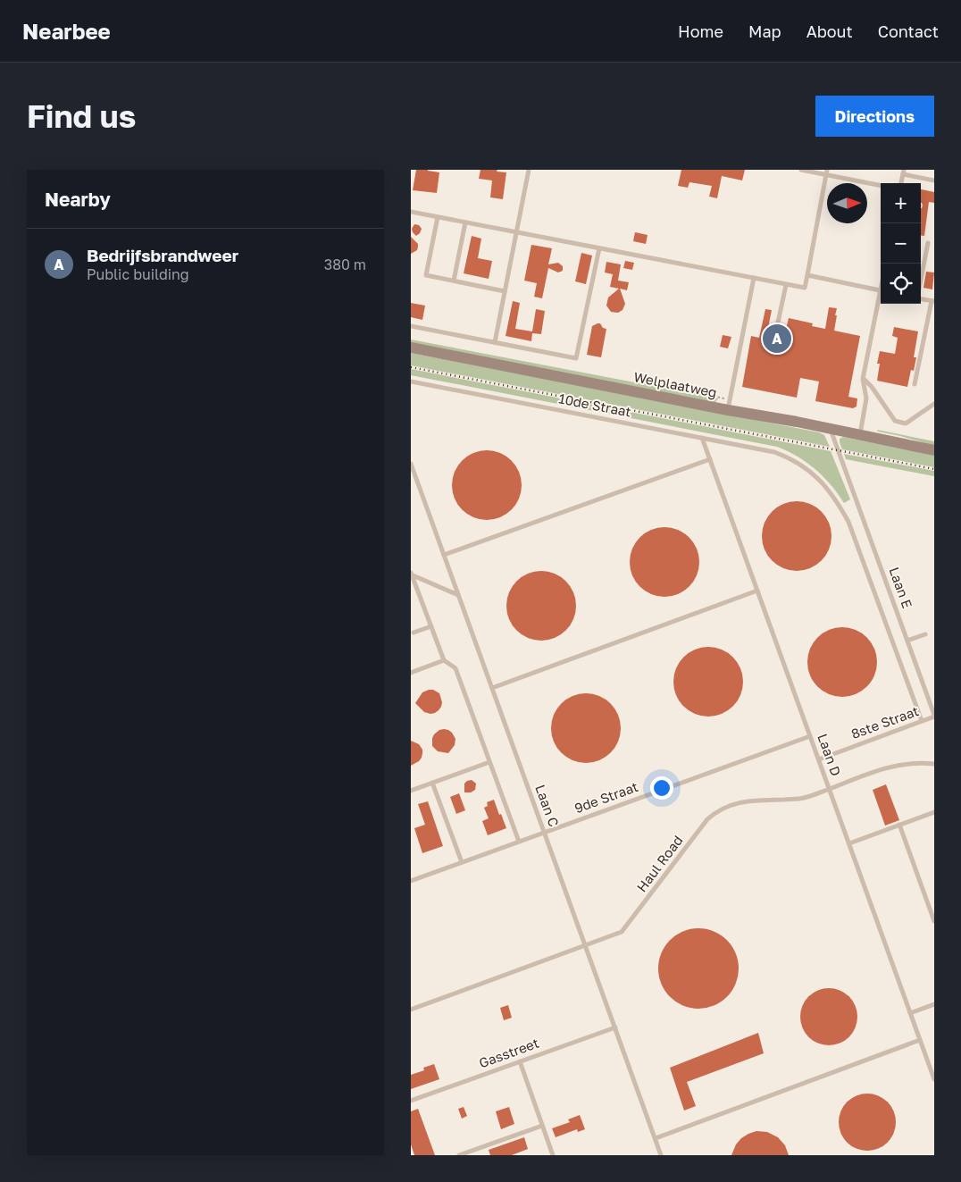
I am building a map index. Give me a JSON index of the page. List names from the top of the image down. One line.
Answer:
{"streets":{"street":["Welplaatweg"],"lane":["10de Straat","Laan E","8ste Straat","Laan D","9de Straat","Laan C","Haul Road","Gasstreet"]},"crossings":[["Welplaatweg","Laan E"],["10de Straat","8ste Straat"],["10de Straat","Laan D"],["Laan E","8ste Straat"],["8ste Straat","Laan D"],["Laan D","9de Straat"],["Laan D","Haul Road"],["9de Straat","Laan C"],["Laan C","Haul Road"],["Laan C","Gasstreet"]],"north":"right","page":{"header":"Nearbee","nav":["Home","Map","About","Contact"],"buttons":"Directions","title":"Find us","heading":"Nearby","map_buttons":["+","−"],"list":[{"mark":"A","name":"Bedrijfsbrandweer","note":"Public building","value":"380 m"}],"pins":"A"}}
